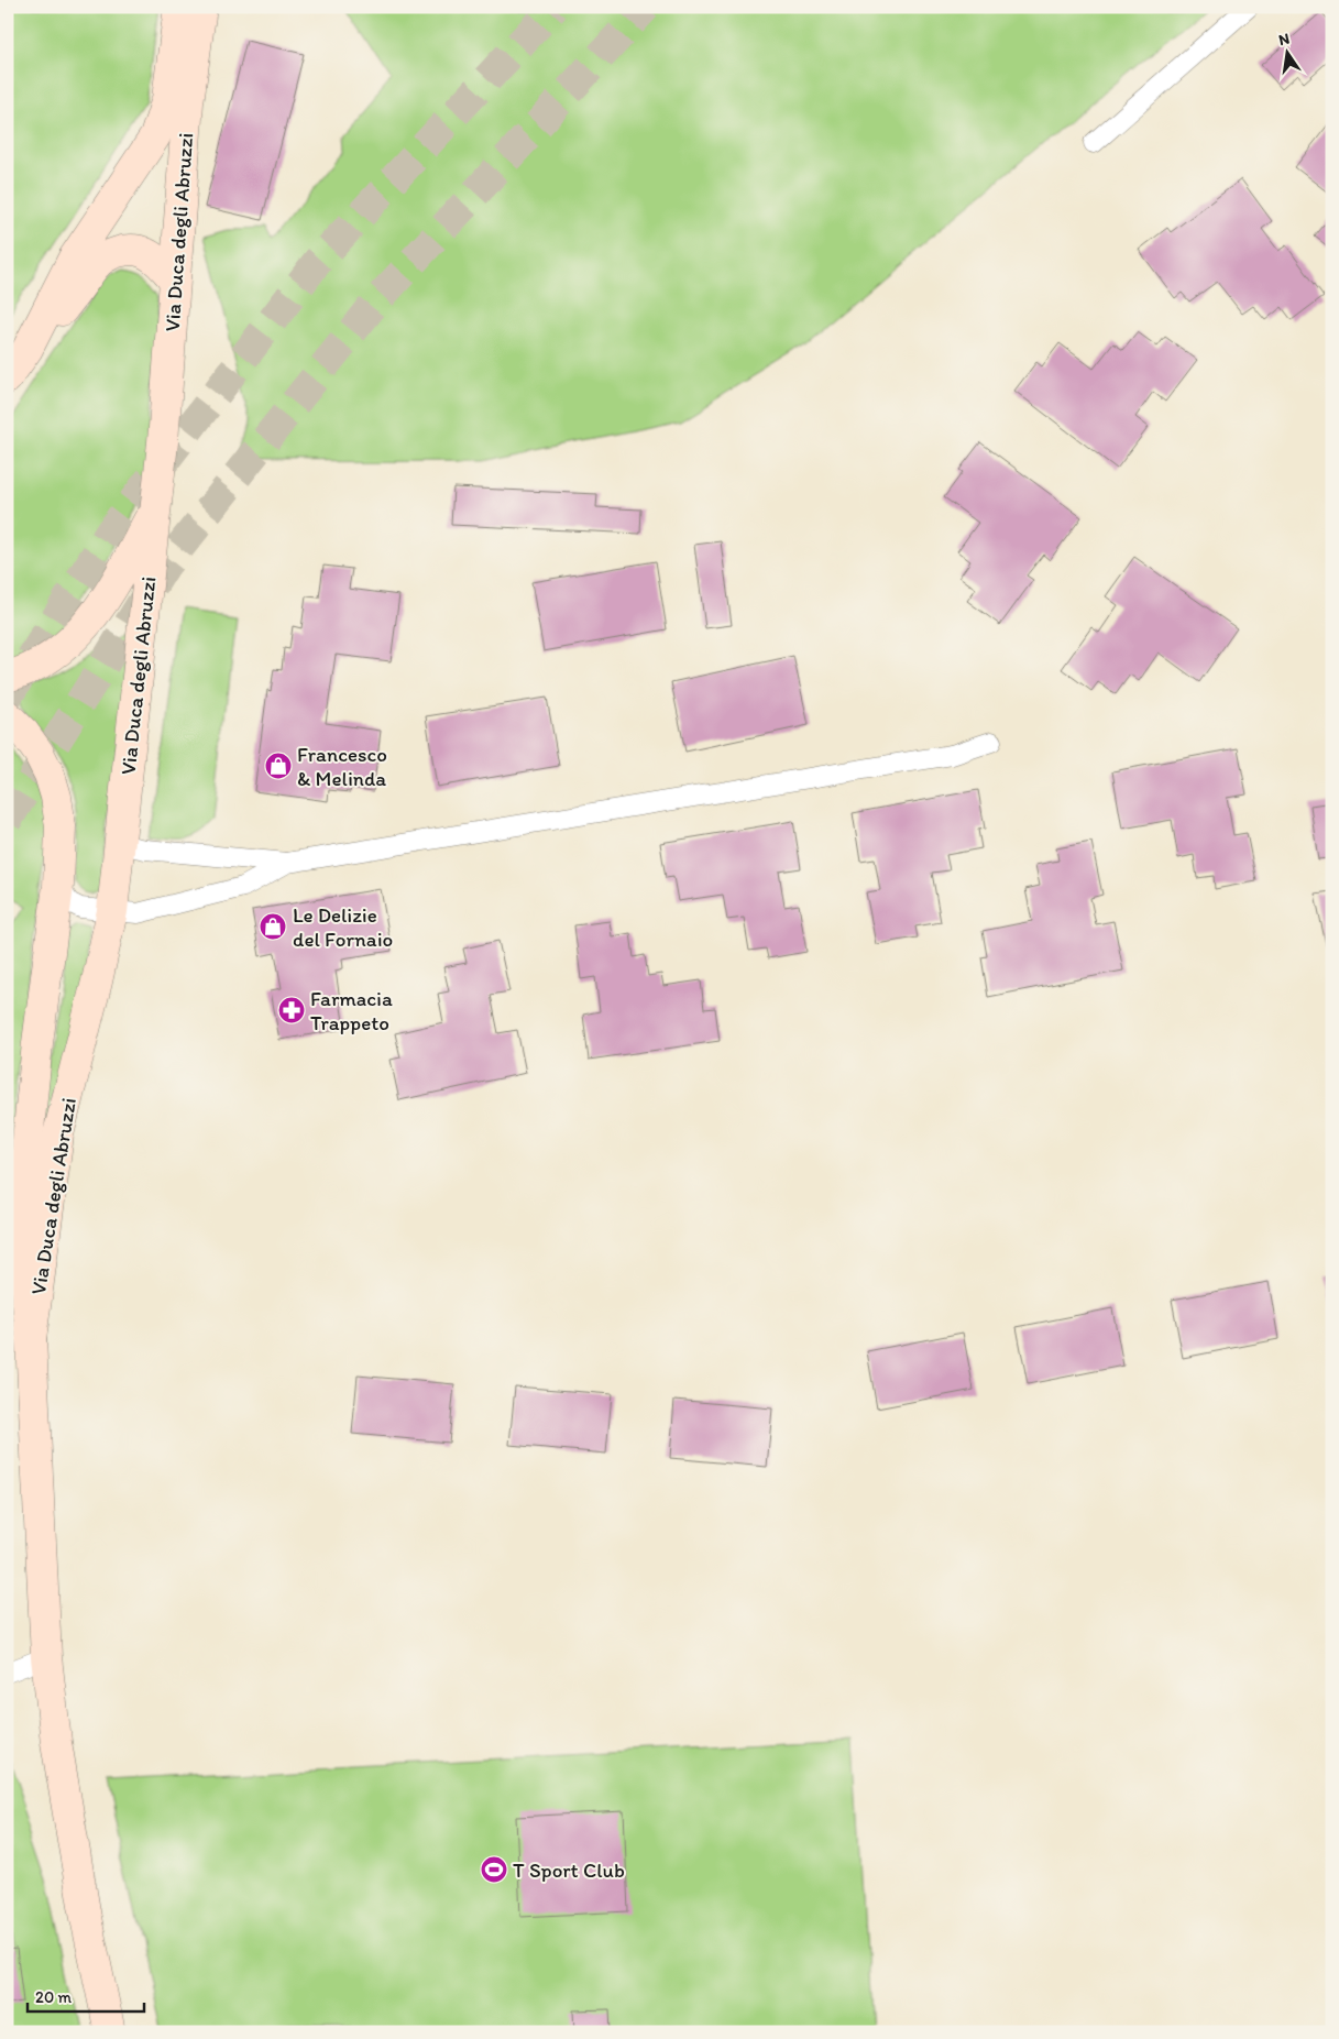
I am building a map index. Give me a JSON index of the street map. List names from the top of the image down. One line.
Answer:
{"streets":{"main road":["Via Duca degli Abruzzi"]},"places":{"shop":["Francesco & Melinda","Le Delizie del Fornaio"],"pharmacy":["Farmacia Trappeto"],"sports":["T Sport Club"]},"scale_bar":"20 m","north":"top"}
